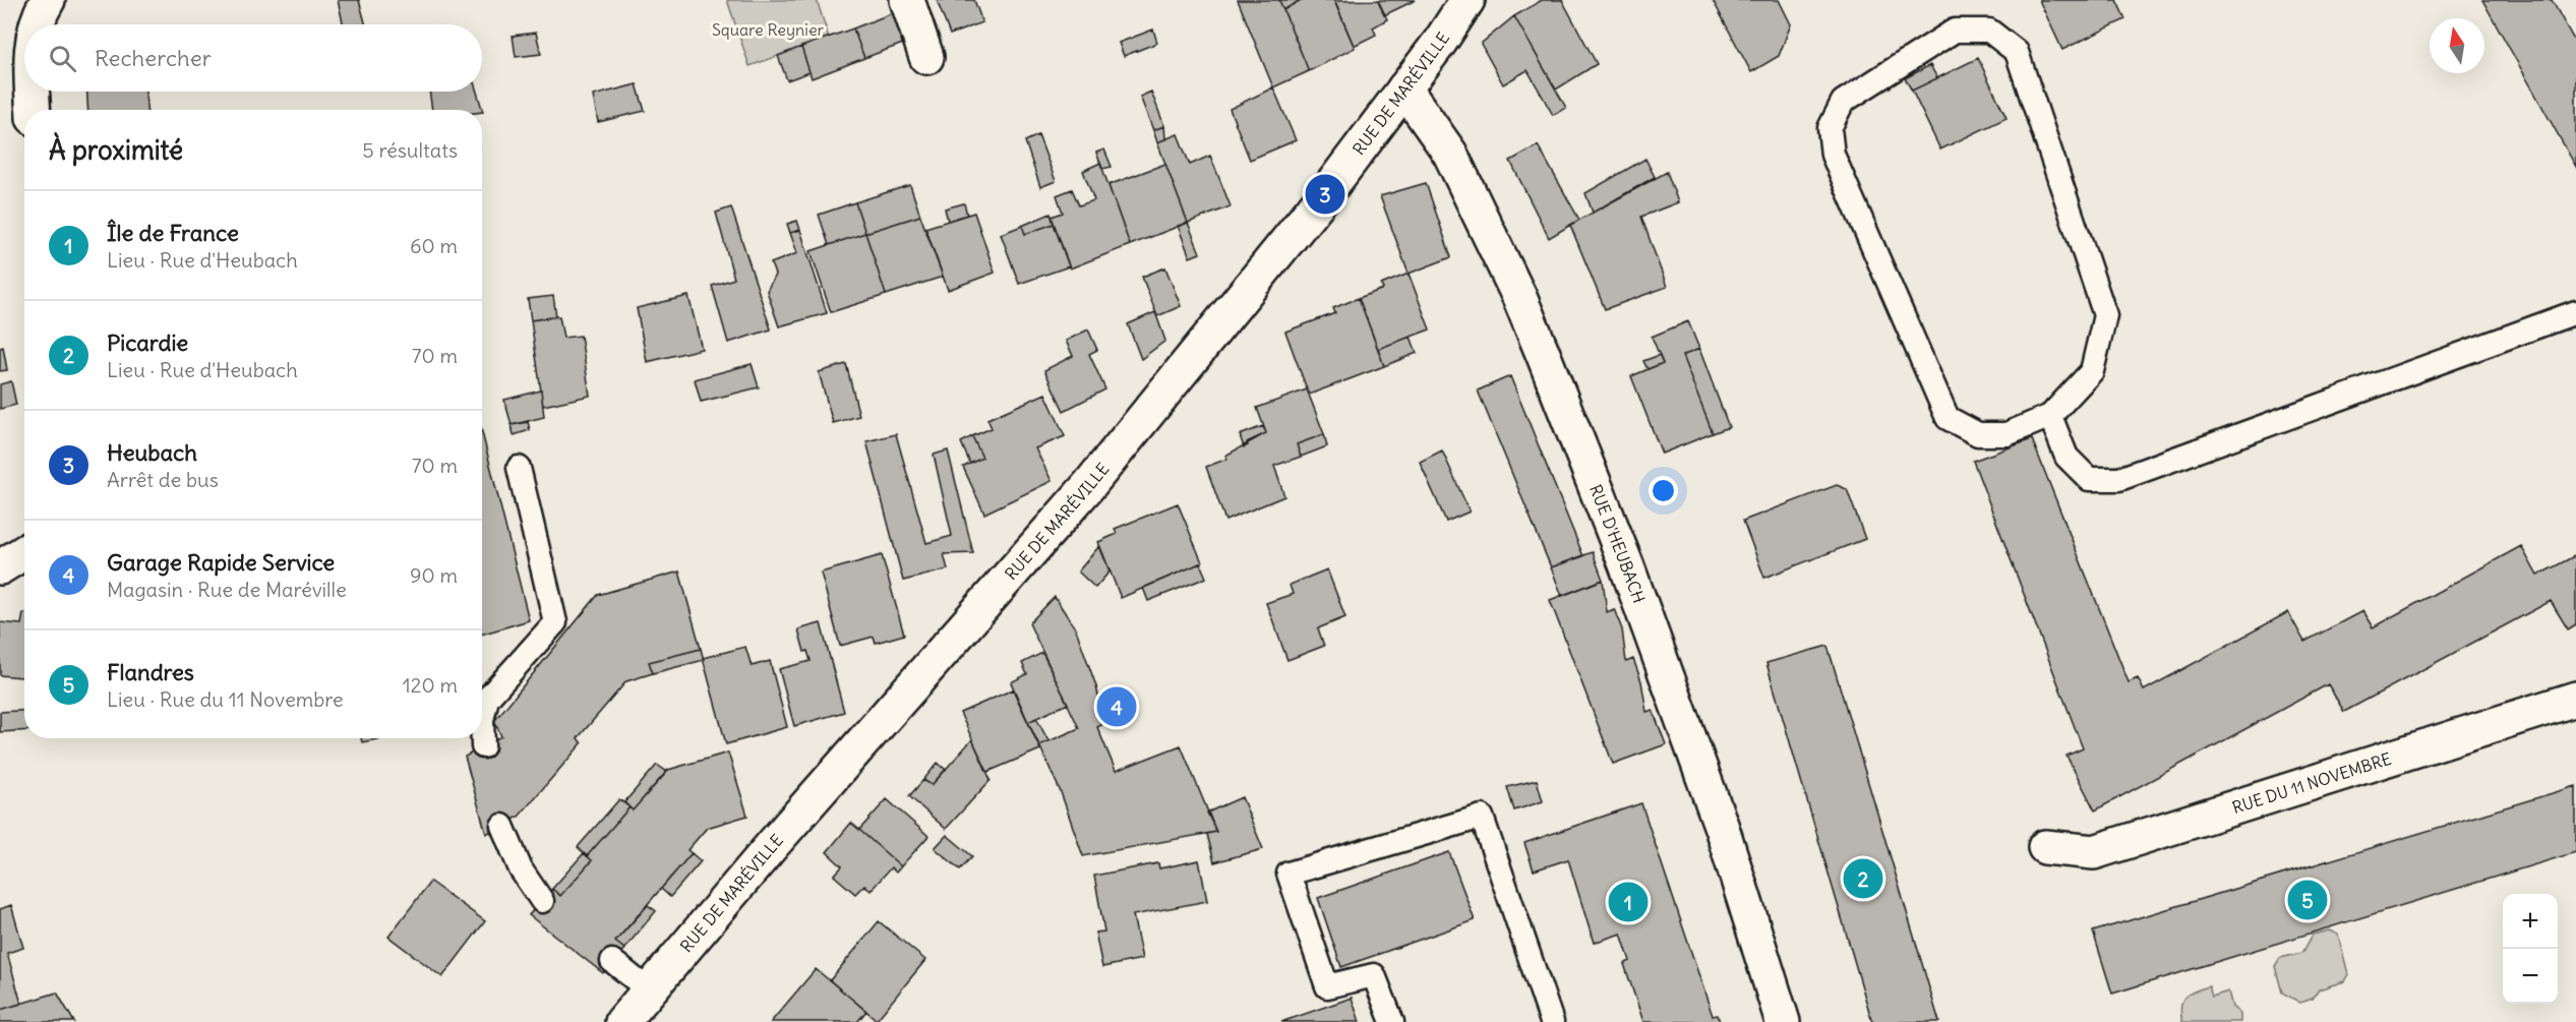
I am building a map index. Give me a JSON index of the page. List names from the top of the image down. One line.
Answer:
{"streets":{"street":["RUE DE MARÉVILLE","RUE D'HEUBACH","RUE DU 11 NOVEMBRE"]},"crossings":[["RUE DE MARÉVILLE","RUE D'HEUBACH"]],"parks":["Square Reynier"],"north":"top","page":{"search":"Rechercher","heading":["À proximité","5 résultats"],"pins":["3","4","2","5","1"],"list":[{"mark":"1","name":"Île de France","note":"Lieu · Rue d'Heubach","value":"60 m"},{"mark":"2","name":"Picardie","note":"Lieu · Rue d'Heubach","value":"70 m"},{"mark":"3","name":"Heubach","note":"Arrêt de bus","value":"70 m"},{"mark":"4","name":"Garage Rapide Service","note":"Magasin · Rue de Maréville","value":"90 m"},{"mark":"5","name":"Flandres","note":"Lieu · Rue du 11 Novembre","value":"120 m"}],"map_buttons":["+","−"]}}
